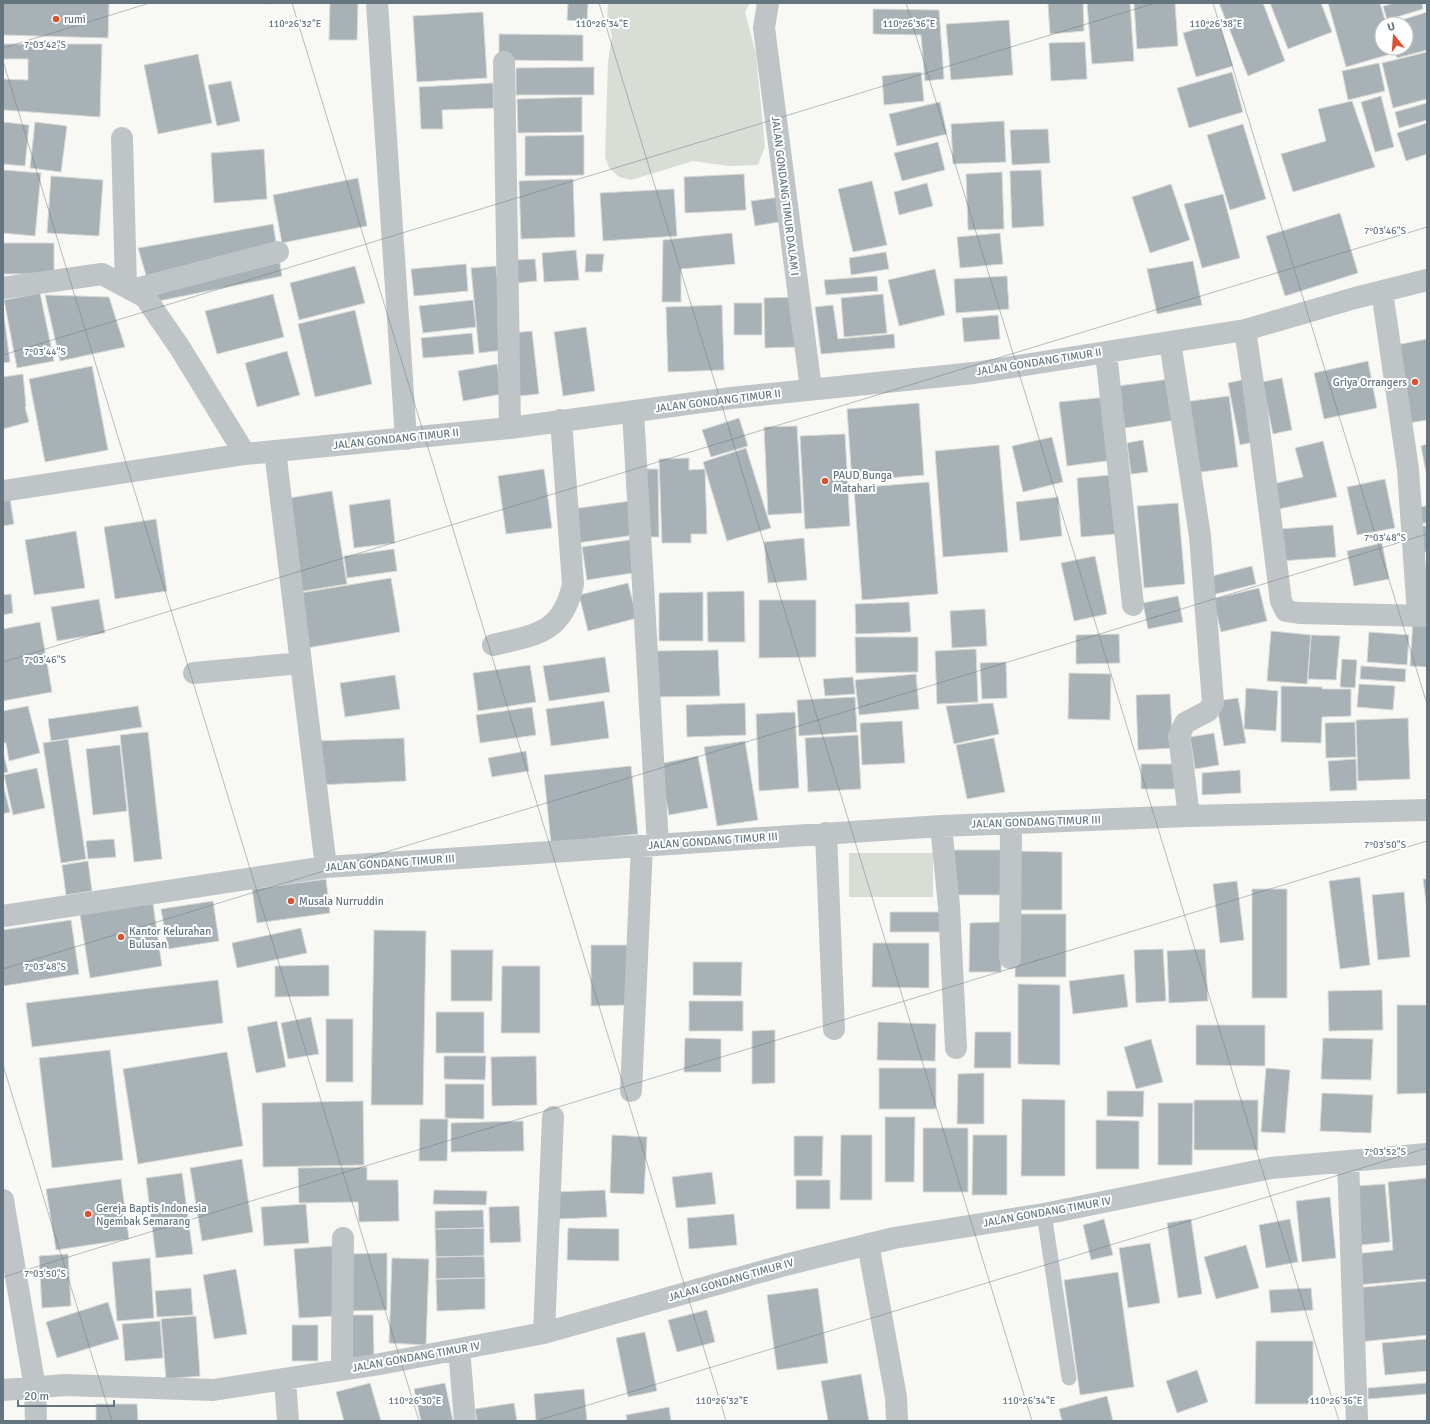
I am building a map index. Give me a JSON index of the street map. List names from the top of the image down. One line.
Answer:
{"streets":{"street":["JALAN GONDANG TIMUR DALAM I","JALAN GONDANG TIMUR II","JALAN GONDANG TIMUR III","JALAN GONDANG TIMUR IV"]},"crossings":[["JALAN GONDANG TIMUR DALAM I","JALAN GONDANG TIMUR II"]],"places":["rumi","Griya Orrangers","PAUD Bunga Matahari","Musala Nurruddin","Kantor Kelurahan Bulusan","Gereja Baptis Indonesia Ngembak Semarang"],"scale_bar":"20 m","north":"top","coordinates":["110°26'32\"E","110°26'34\"E","110°26'36\"E","110°26'38\"E","7°03'42\"S","7°03'46\"S","7°03'44\"S","7°03'48\"S","7°03'50\"S","7°03'52\"S","110°26'30\"E"]}
